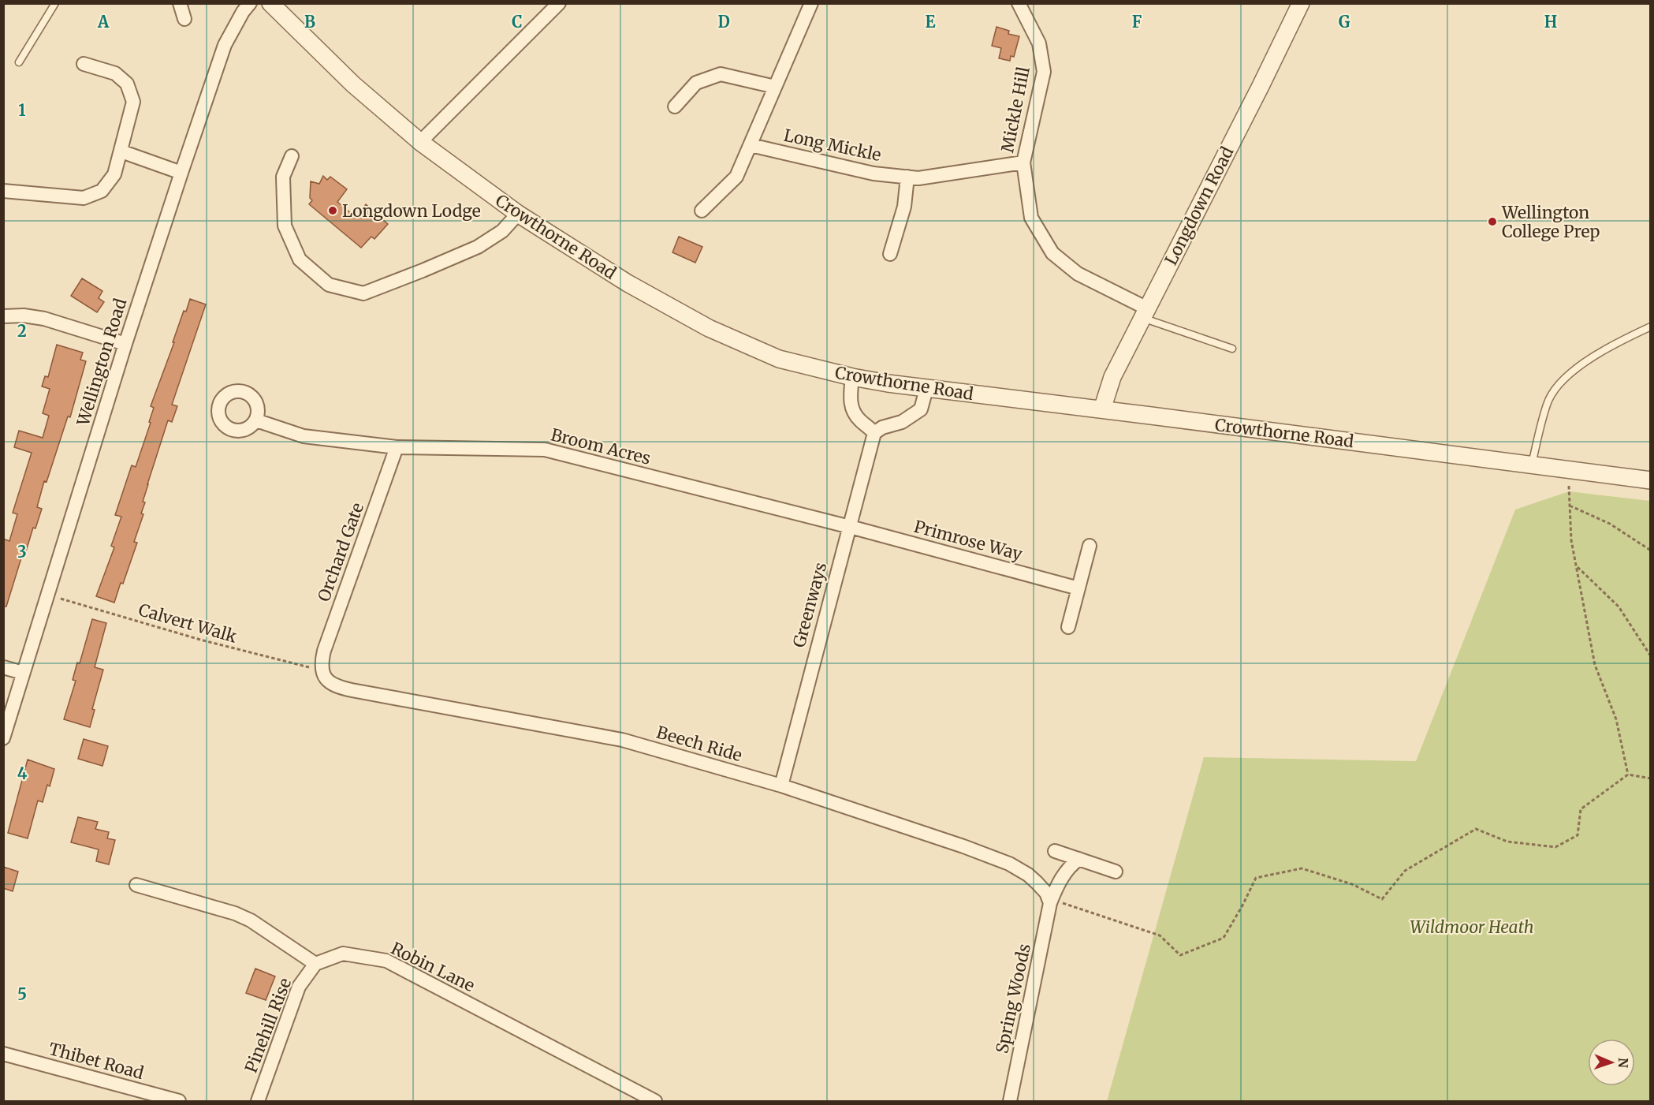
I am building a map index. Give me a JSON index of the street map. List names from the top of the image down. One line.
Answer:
{"streets":{"street":["Mickle Hill","Long Mickle","Longdown Road","Crowthorne Road","Wellington Road","Broom Acres","Primrose Way","Orchard Gate","Greenways","Beech Ride","Robin Lane","Spring Woods","Pinehill Rise","Thibet Road"],"path":["Calvert Walk"]},"crossings":[["Mickle Hill","Long Mickle"],["Mickle Hill","Longdown Road"],["Longdown Road","Crowthorne Road"],["Wellington Road","Calvert Walk"],["Broom Acres","Primrose Way"],["Broom Acres","Orchard Gate"],["Broom Acres","Greenways"],["Primrose Way","Greenways"],["Orchard Gate","Calvert Walk"],["Orchard Gate","Beech Ride"],["Greenways","Beech Ride"],["Calvert Walk","Beech Ride"],["Beech Ride","Spring Woods"],["Robin Lane","Pinehill Rise"]],"parks":["Wildmoor Heath"],"places":["Longdown Lodge","Wellington College Prep"],"north":"right","grid":{"columns":["A","B","C","D","E","F","G","H"],"rows":["1","2","3","4","5"]}}
